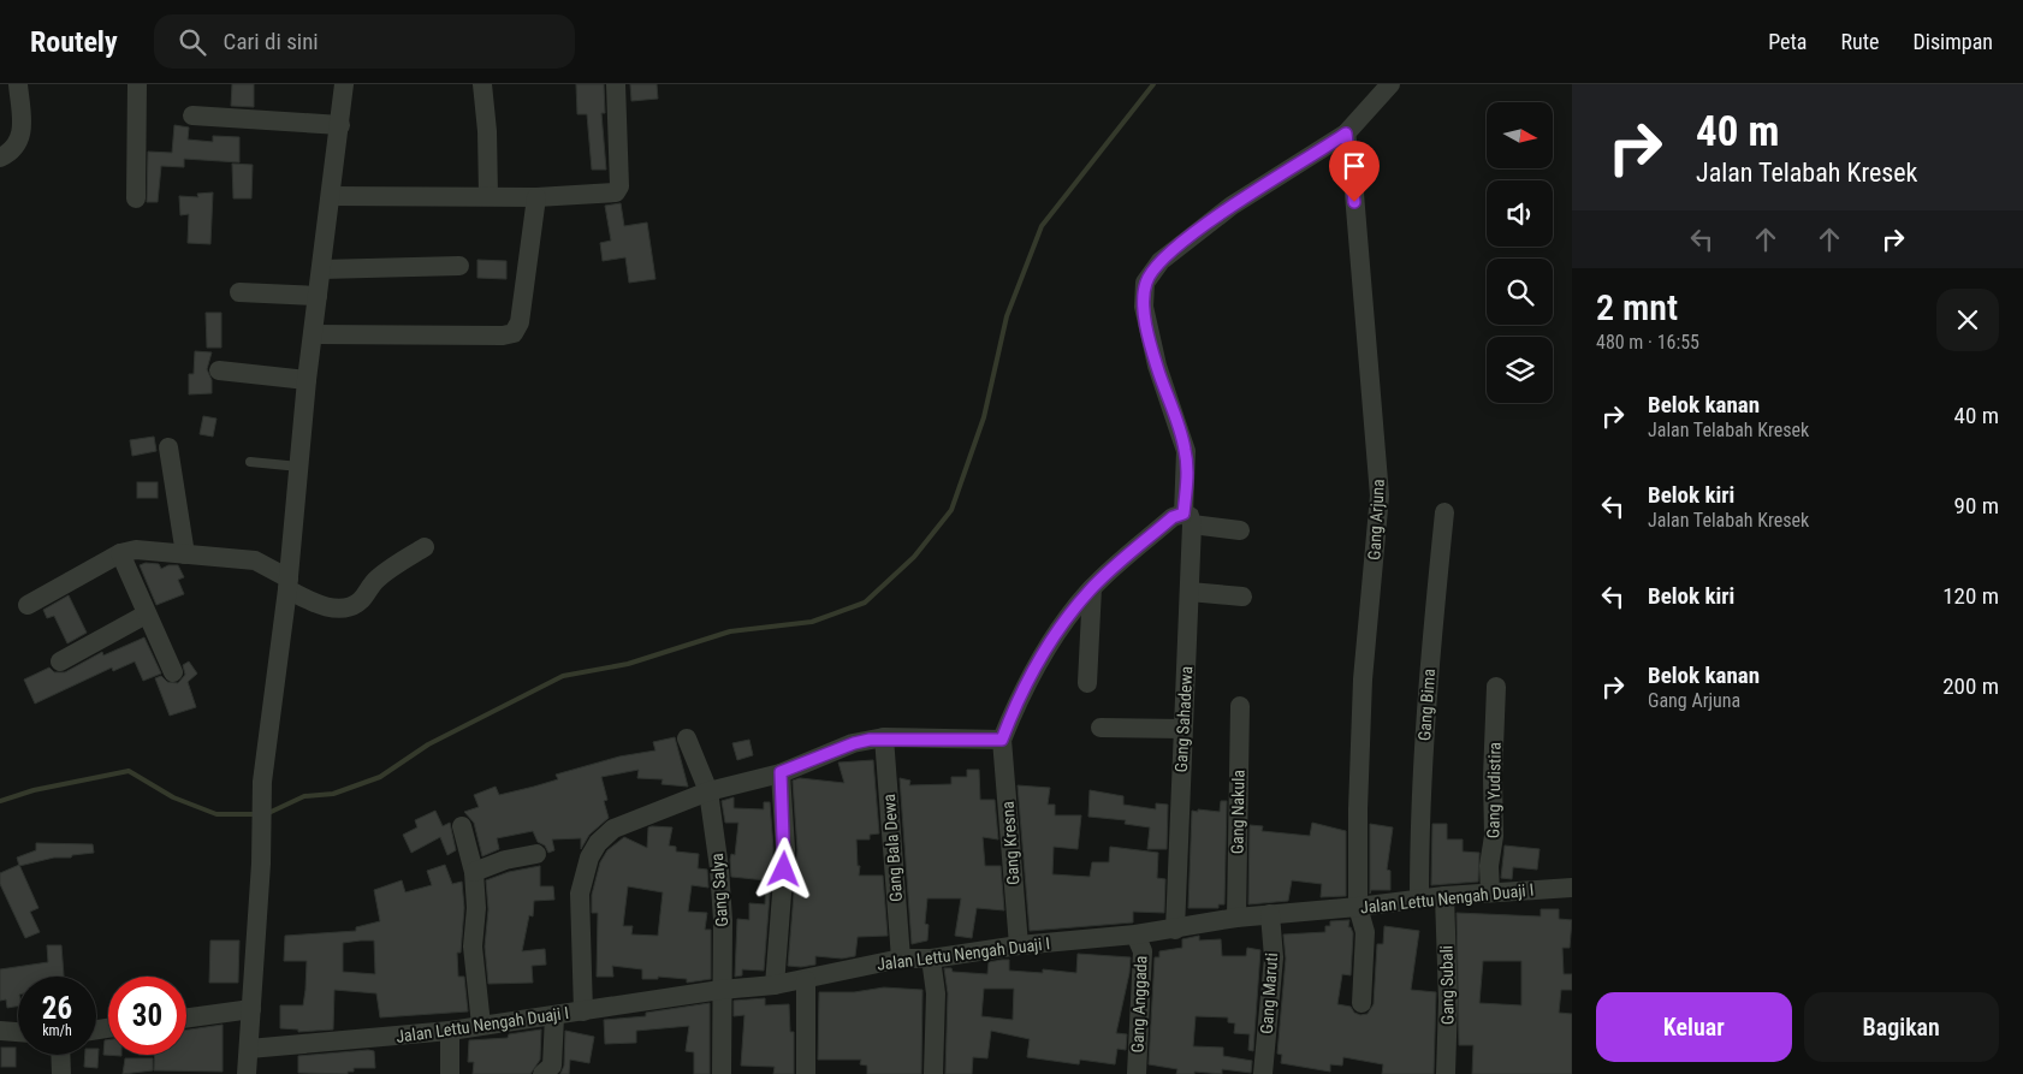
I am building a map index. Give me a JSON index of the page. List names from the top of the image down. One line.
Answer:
{"streets":{"street":["Gang Arjuna","Gang Bima","Gang Sahadewa","Gang Yudistira","Gang Nakula","Gang Kresna","Gang Bala Dewa","Gang Salya","Jalan Lettu Nengah Duaji I","Gang Subali","Gang Maruti","Gang Anggada"]},"crossings":[["Gang Arjuna","Gang Sahadewa"],["Gang Arjuna","Jalan Lettu Nengah Duaji I"],["Gang Bima","Jalan Lettu Nengah Duaji I"],["Gang Sahadewa","Jalan Lettu Nengah Duaji I"],["Gang Yudistira","Jalan Lettu Nengah Duaji I"],["Gang Nakula","Jalan Lettu Nengah Duaji I"],["Gang Kresna","Jalan Lettu Nengah Duaji I"],["Gang Bala Dewa","Jalan Lettu Nengah Duaji I"],["Gang Salya","Jalan Lettu Nengah Duaji I"],["Jalan Lettu Nengah Duaji I","Gang Subali"],["Jalan Lettu Nengah Duaji I","Gang Maruti"],["Jalan Lettu Nengah Duaji I","Gang Anggada"]],"north":"right","page":{"header":"Routely","search":"Cari di sini","nav":["Peta","Rute","Disimpan"],"turn":["40 m","Jalan Telabah Kresek"],"heading":["2 mnt","480 m · 16:55"],"list":[{"name":"Belok kanan","note":"Jalan Telabah Kresek","value":"40 m"},{"name":"Belok kiri","note":"Jalan Telabah Kresek","value":"90 m"},{"name":"Belok kiri","value":"120 m"},{"name":"Belok kanan","note":"Gang Arjuna","value":"200 m"}],"speed":"26 km/h","limit":"30","buttons":["Keluar","Bagikan"]}}
